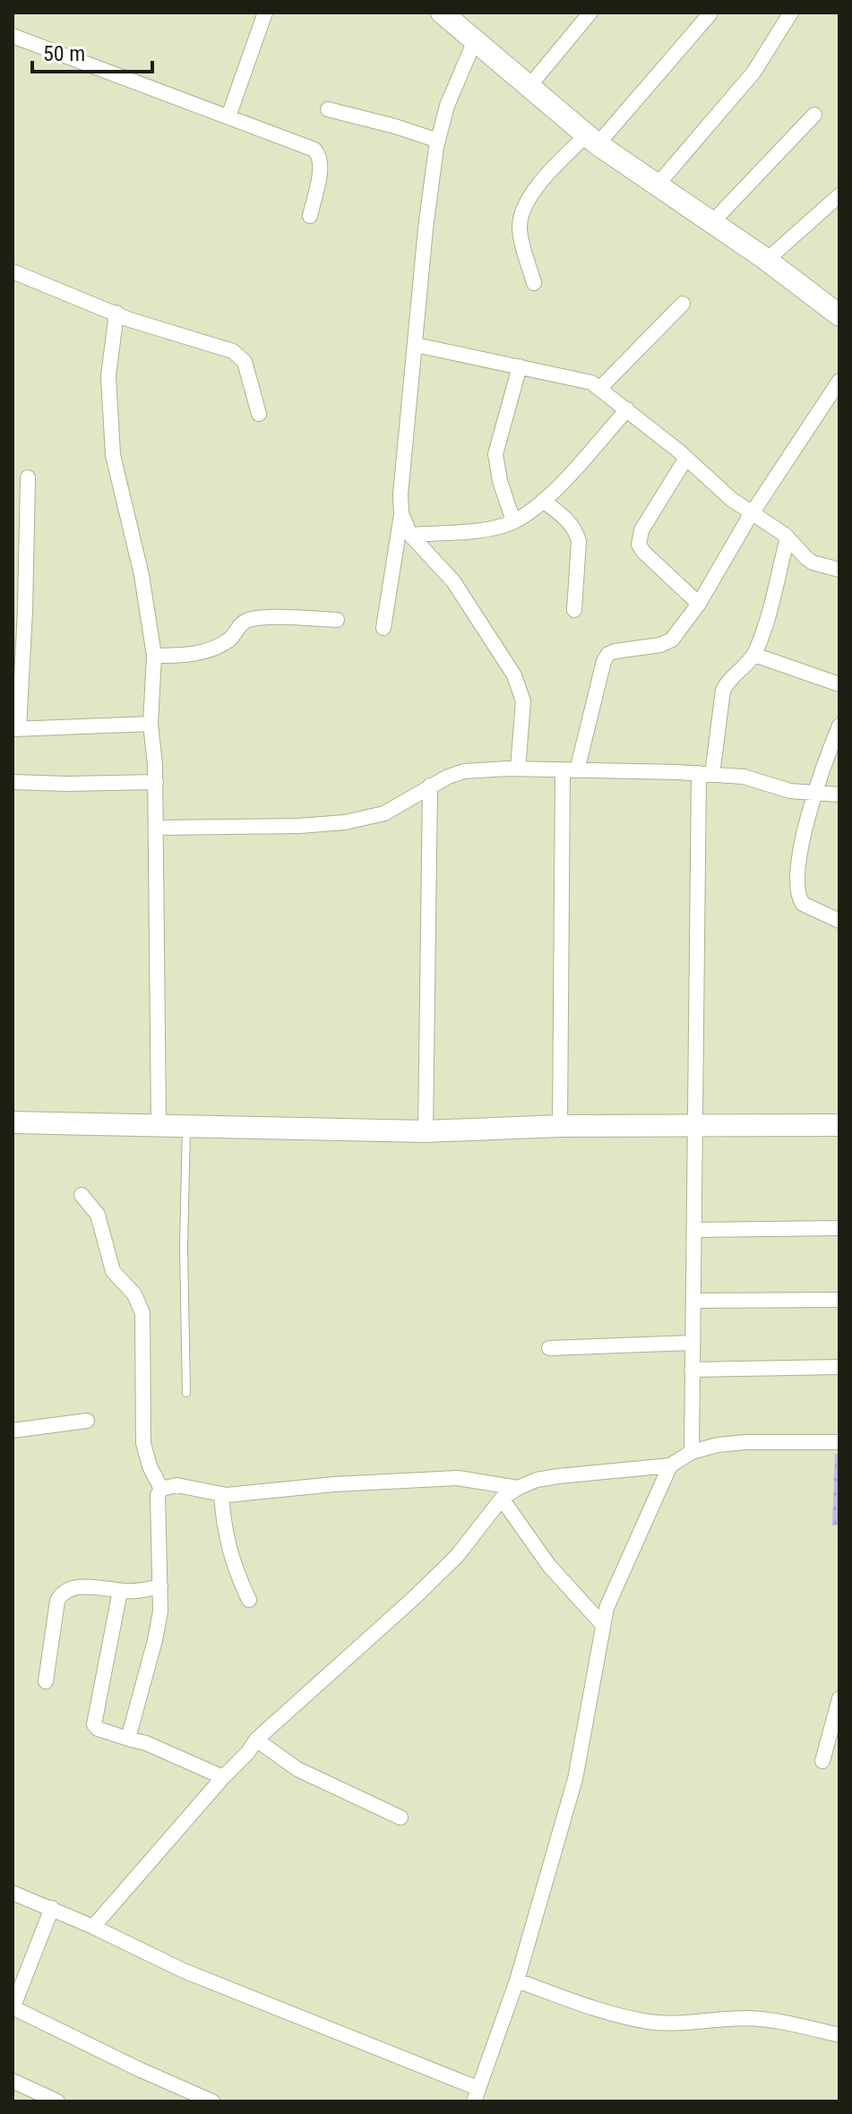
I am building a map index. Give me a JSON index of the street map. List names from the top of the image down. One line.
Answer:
{"scale_bar":"50 m"}
